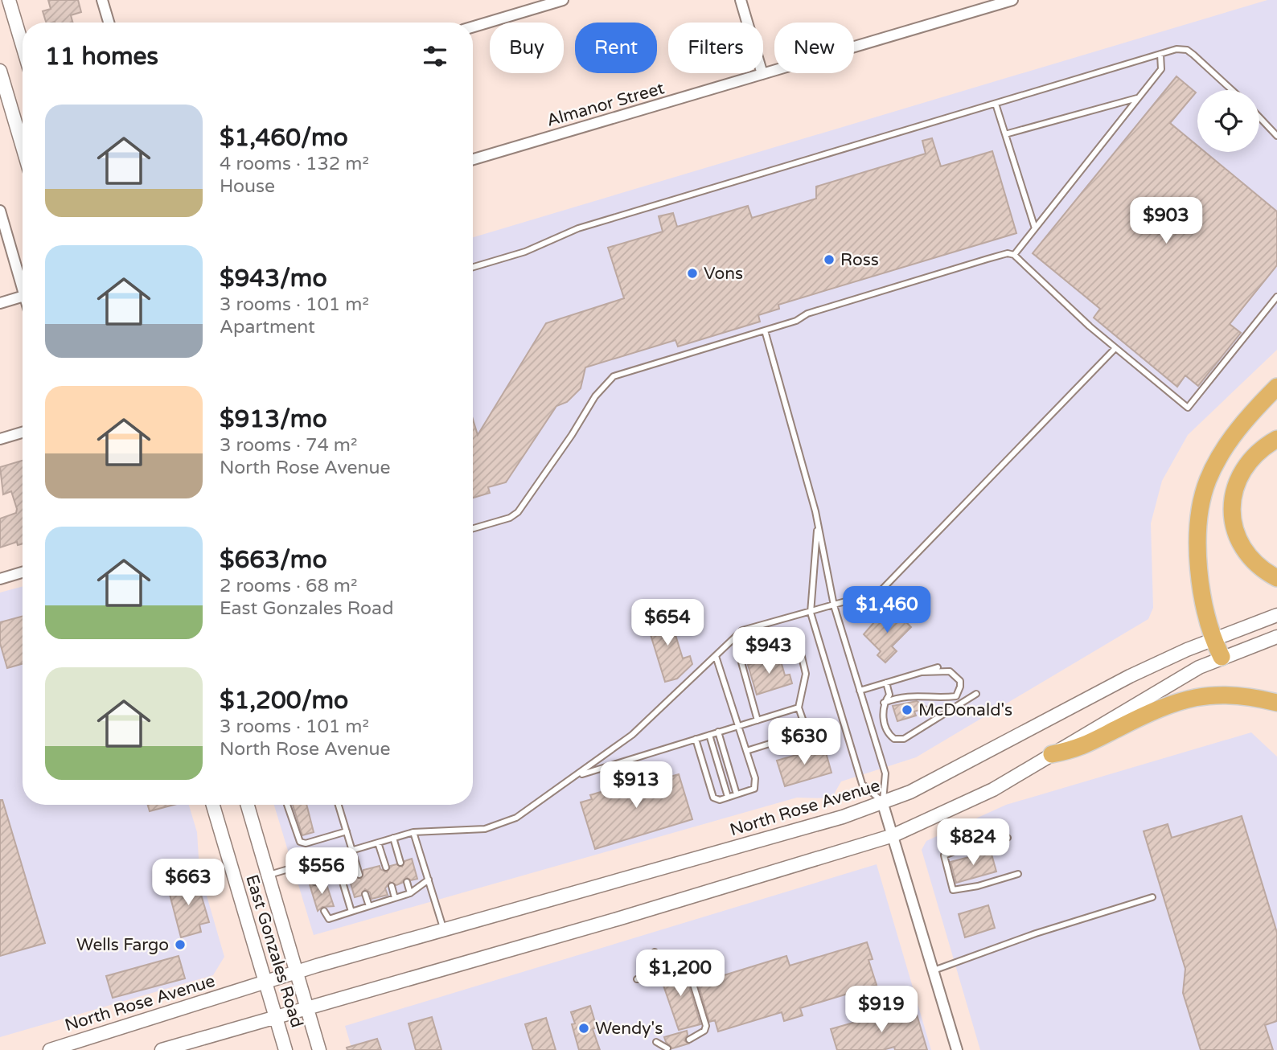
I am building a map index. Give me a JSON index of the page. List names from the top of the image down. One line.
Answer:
{"streets":{"main road":["North Rose Avenue","East Gonzales Road"],"street":["Almanor Street"]},"crossings":[["North Rose Avenue","East Gonzales Road"]],"places":["Ross","Vons","McDonald's","Wells Fargo","Wendy's"],"page":{"chip":["Buy","Rent","Filters","New"],"heading":"11 homes","list":[{"name":"$1,460/mo","note":"4 rooms · 132 m² · House"},{"name":"$943/mo","note":"3 rooms · 101 m² · Apartment"},{"name":"$913/mo","note":"3 rooms · 74 m² · North Rose Avenue"},{"name":"$663/mo","note":"2 rooms · 68 m² · East Gonzales Road"},{"name":"$1,200/mo","note":"3 rooms · 101 m² · North Rose Avenue"}],"price":["$903","$1,460","$654","$943","$630","$913","$824","$556","$663","$1,200","$919"]}}
